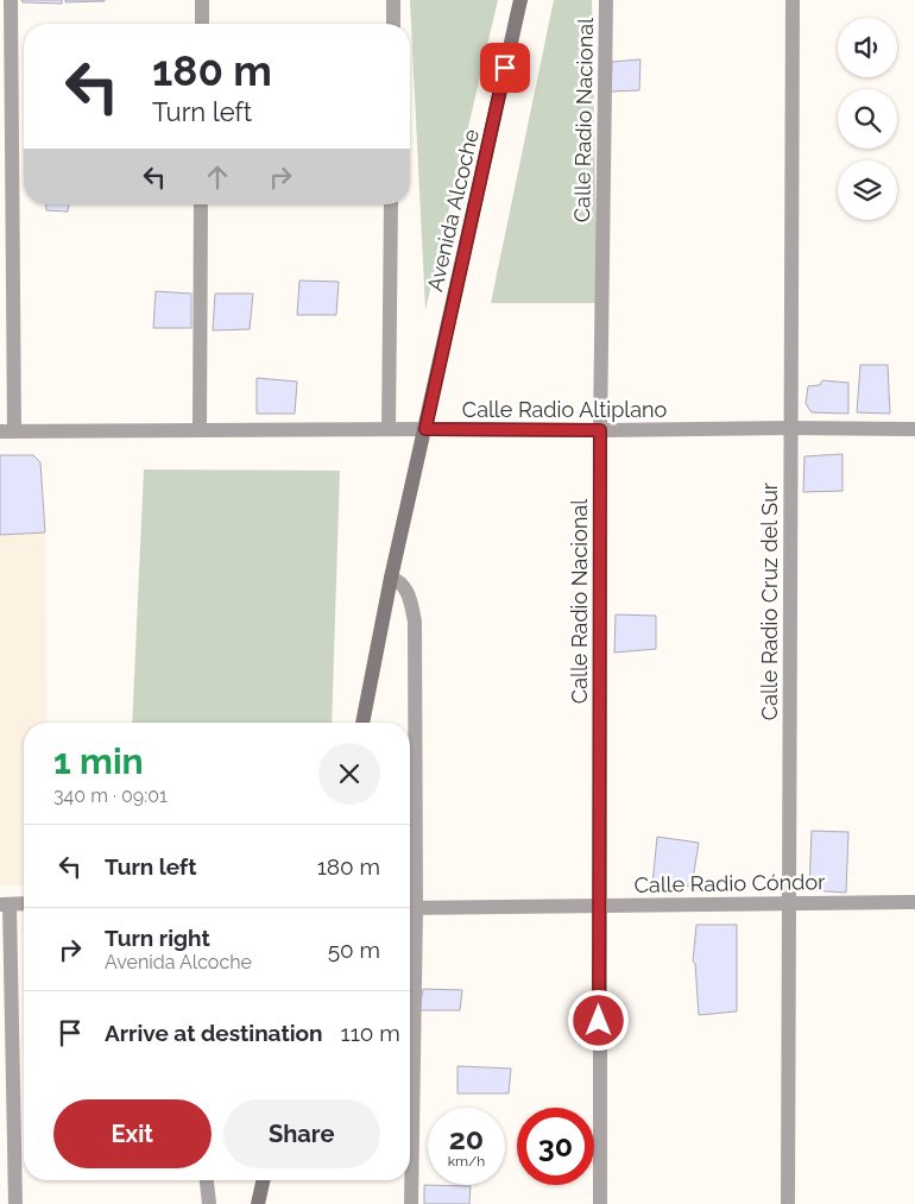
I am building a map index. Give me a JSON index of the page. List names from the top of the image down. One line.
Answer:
{"streets":{"street":["Calle Radio Nacional","Avenida Alcoche","Calle Radio Altiplano","Calle Radio Cruz del Sur","Calle Radio Cóndor"]},"crossings":[["Calle Radio Nacional","Calle Radio Altiplano"],["Calle Radio Nacional","Calle Radio Cóndor"],["Avenida Alcoche","Calle Radio Altiplano"],["Calle Radio Altiplano","Calle Radio Cruz del Sur"],["Calle Radio Cruz del Sur","Calle Radio Cóndor"]],"page":{"turn":["180 m","Turn left"],"heading":["1 min","340 m · 09:01"],"list":[{"name":"Turn left","value":"180 m"},{"name":"Turn right","note":"Avenida Alcoche","value":"50 m"},{"name":"Arrive at destination","value":"110 m"}],"buttons":["Exit","Share"],"speed":"20 km/h","limit":"30"}}
